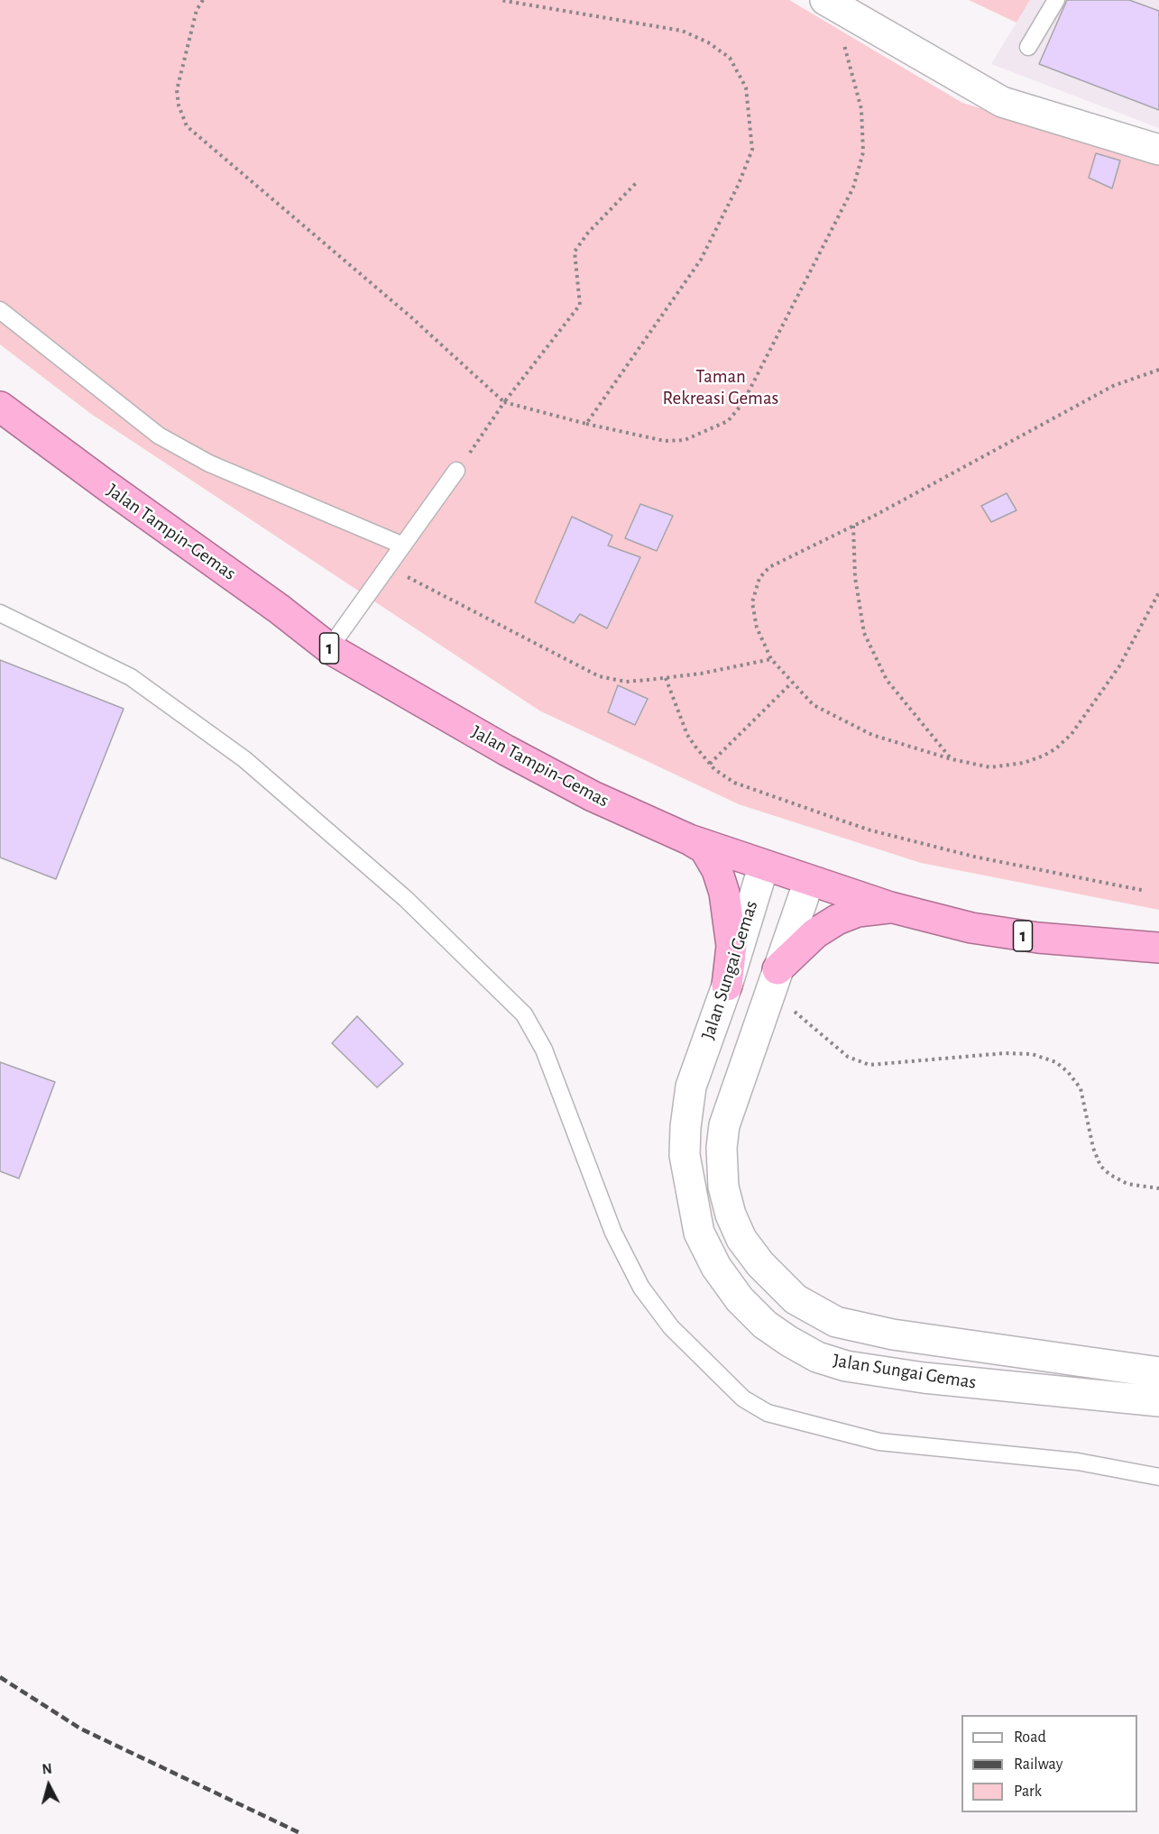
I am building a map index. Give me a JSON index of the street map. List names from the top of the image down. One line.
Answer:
{"streets":{"highway":["Jalan Tampin-Gemas","1"],"street":["Jalan Sungai Gemas"]},"crossings":[["Jalan Tampin-Gemas","Jalan Sungai Gemas"]],"parks":["Taman Rekreasi Gemas"],"legend":["Road","Railway","Park"],"north":"top"}
